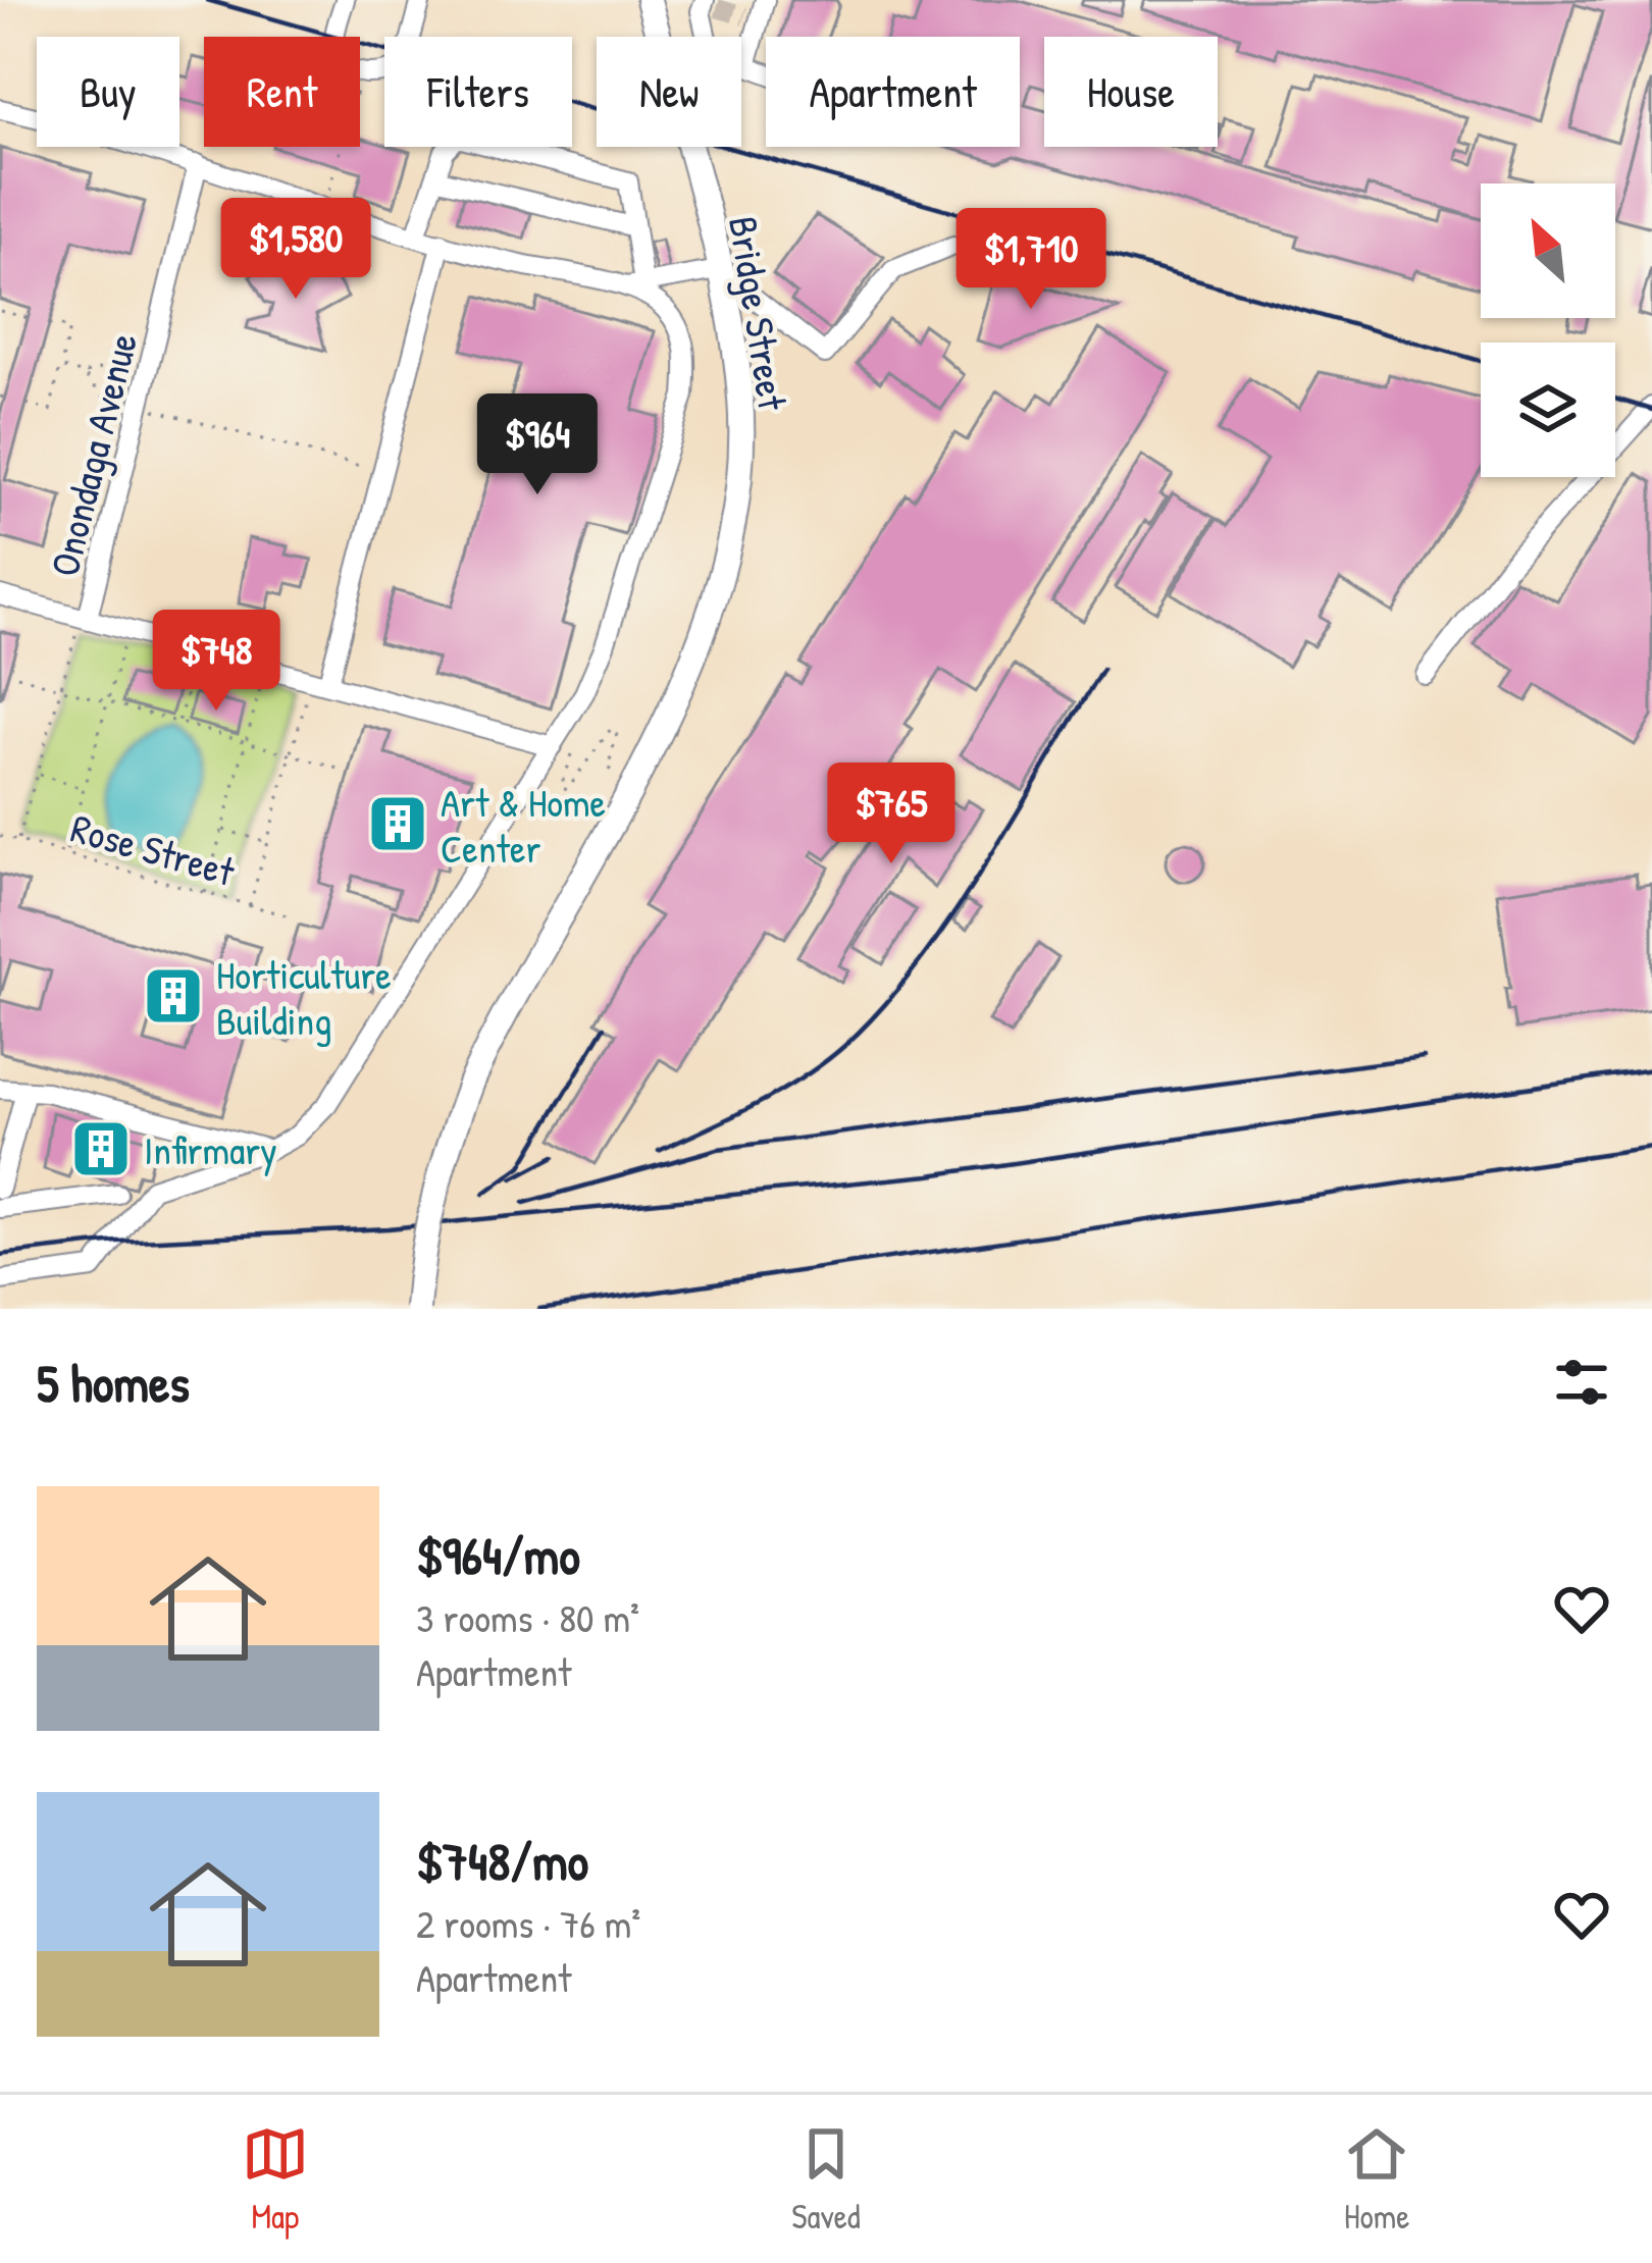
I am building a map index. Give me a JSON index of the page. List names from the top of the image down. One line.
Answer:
{"streets":{"main road":["Bridge Street"],"lane":["Onondaga Avenue"],"path":["Rose Street"]},"places":{"building":["Art & Home Center","Horticulture Building","Infirmary"]},"north":"top left","page":{"chip":["Buy","Rent","Filters","New","Apartment","House"],"price":["$1,580","$1,710","$964","$748","$765"],"heading":"5 homes","list":[{"name":"$964/mo","note":"3 rooms · 80 m² · Apartment"},{"name":"$748/mo","note":"2 rooms · 76 m² · Apartment"}],"tabs":["Map","Saved","Home"]}}
